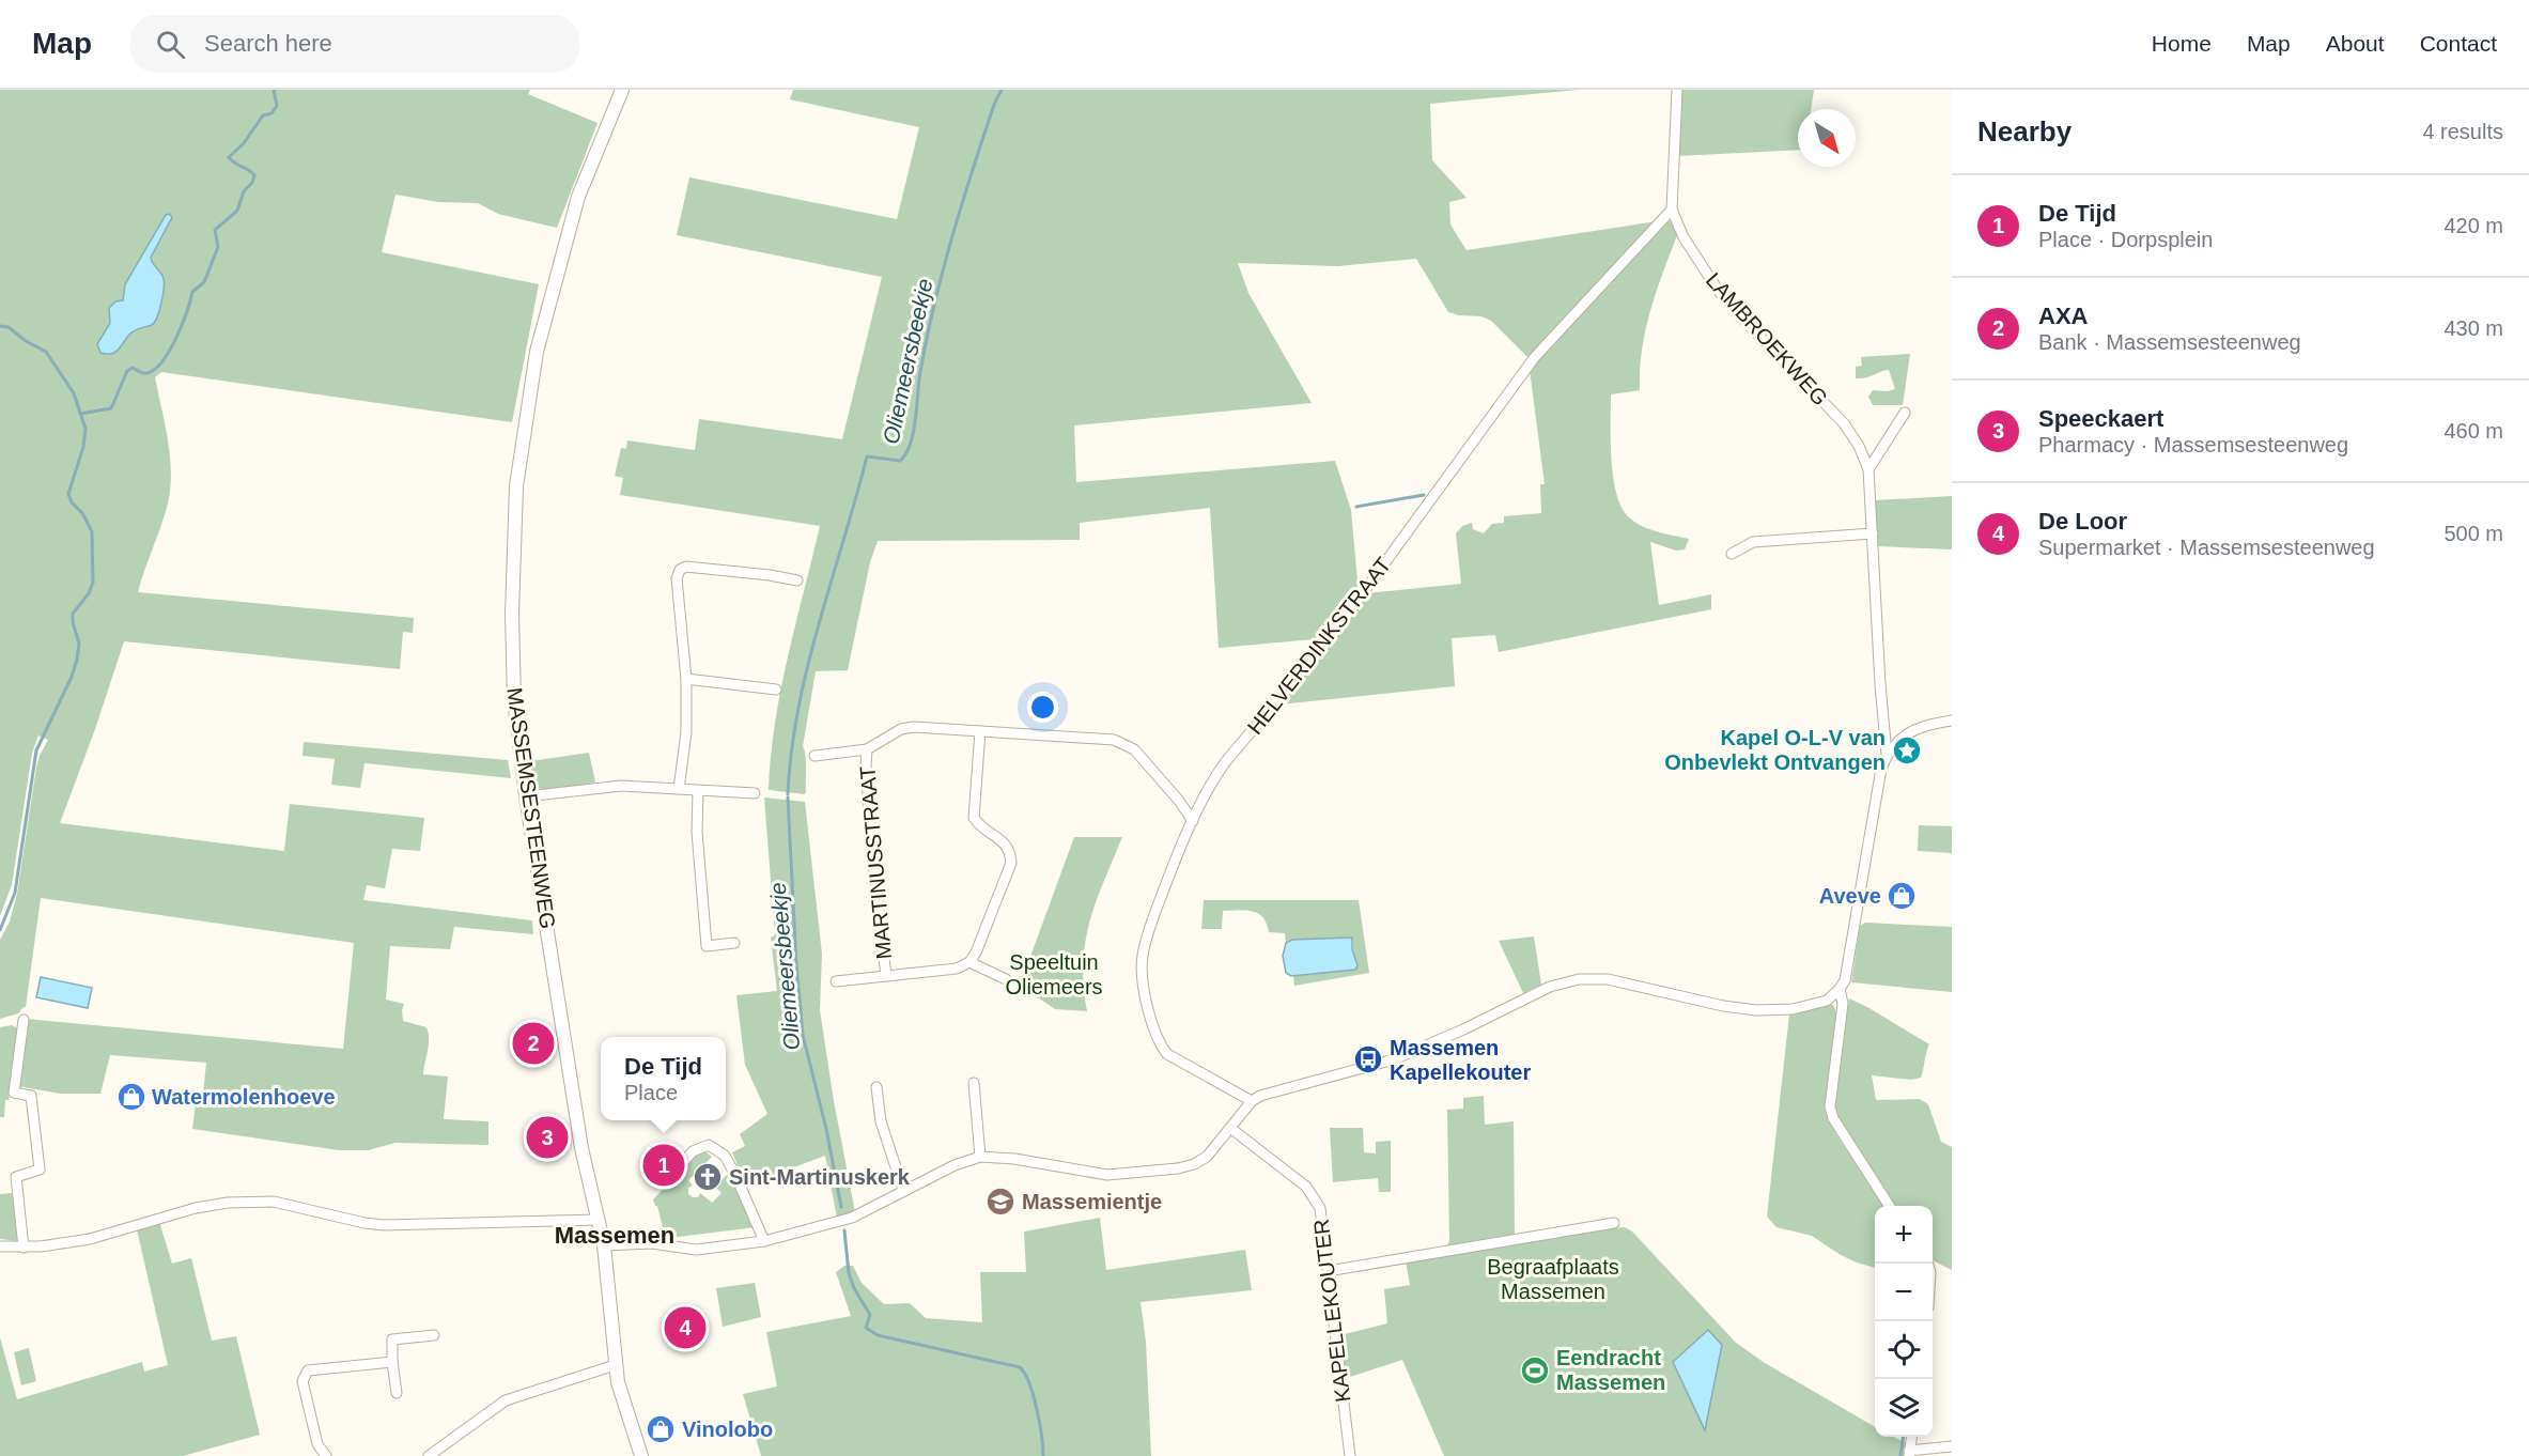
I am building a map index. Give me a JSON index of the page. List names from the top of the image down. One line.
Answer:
{"streets":{"main road":["MASSEMSESTEENWEG"],"street":["LAMBROEKWEG","HELVERDINKSTRAAT","MARTINUSSTRAAT","KAPELLEKOUTER"]},"crossings":[["LAMBROEKWEG","HELVERDINKSTRAAT"]],"districts":["Massemen"],"water":["Oliemeersbeekje"],"parks":["Speeltuin Oliemeers","Begraafplaats Massemen"],"places":{"place":["Kapel O-L-V van Onbevlekt Ontvangen"],"shop":["Aveve","Watermolenhoeve","Vinolobo"],"bus stop":["Massemen Kapellekouter"],"church":["Sint-Martinuskerk"],"school or university":["Massemientje"],"sports":["Eendracht Massemen"]},"north":"bottom right","page":{"header":"Map","search":"Search here","nav":["Home","Map","About","Contact"],"heading":["Nearby","4 results"],"list":[{"mark":"1","name":"De Tijd","note":"Place · Dorpsplein","value":"420 m"},{"mark":"2","name":"AXA","note":"Bank · Massemsesteenweg","value":"430 m"},{"mark":"3","name":"Speeckaert","note":"Pharmacy · Massemsesteenweg","value":"460 m"},{"mark":"4","name":"De Loor","note":"Supermarket · Massemsesteenweg","value":"500 m"}],"pins":["2","3","1","4"],"popup":["De Tijd","Place"],"map_buttons":["+","−"]}}
